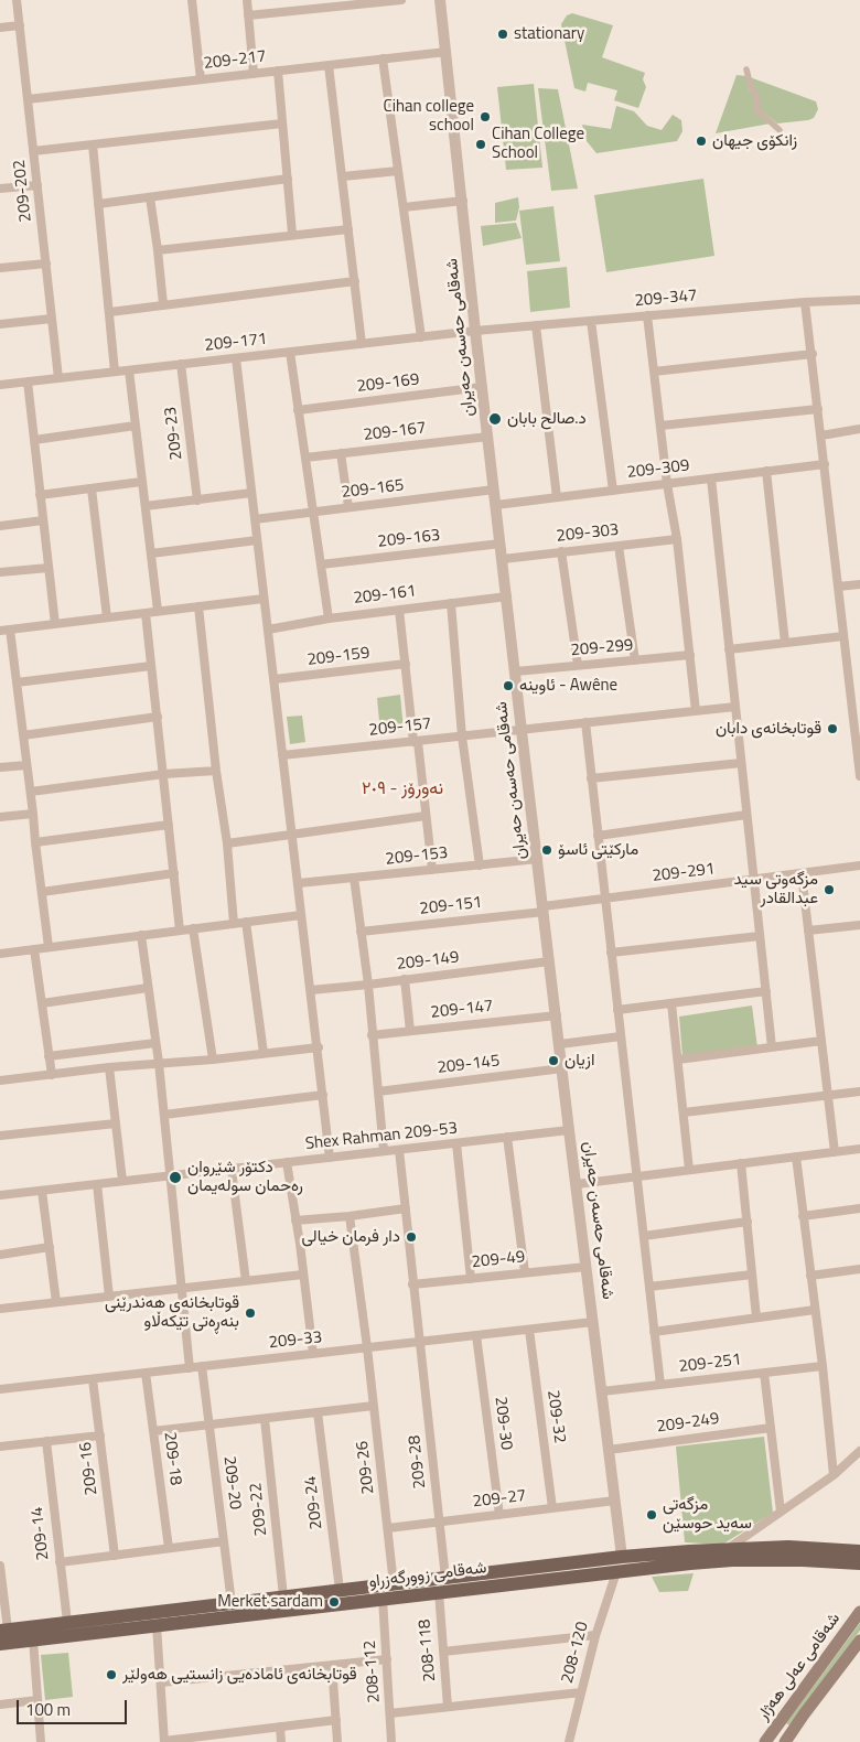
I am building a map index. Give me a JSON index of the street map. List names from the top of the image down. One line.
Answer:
{"streets":{"main road":["شەقامی زوورگەزراو","شەقامی عەلی هەژار"],"street":["209-217","209-202","209-347","شەقامی حەسەن حەیران","209-171","209-169","209-167","209-23","209-309","209-165","209-303","209-163","209-161","209-299","209-159","209-157","209-153","209-291","209-151","209-149","209-147","209-145","Shex Rahman 209-53","209-49","209-33","209-251","209-32","209-30","209-249","209-18","209-28","209-26","209-16","209-20","209-27","209-24","209-22","209-14","208-118","208-120","208-112"]},"crossings":[["209-217","209-202"],["209-217","شەقامی حەسەن حەیران"],["209-202","209-171"],["209-347","شەقامی حەسەن حەیران"],["209-347","209-171"],["شەقامی حەسەن حەیران","209-171"],["شەقامی حەسەن حەیران","209-169"],["شەقامی حەسەن حەیران","209-167"],["شەقامی حەسەن حەیران","209-309"],["شەقامی حەسەن حەیران","209-165"],["شەقامی حەسەن حەیران","209-303"],["شەقامی حەسەن حەیران","209-163"],["شەقامی حەسەن حەیران","209-161"],["شەقامی حەسەن حەیران","209-299"],["شەقامی حەسەن حەیران","209-157"],["شەقامی حەسەن حەیران","209-153"],["شەقامی حەسەن حەیران","209-291"],["شەقامی حەسەن حەیران","209-151"],["شەقامی حەسەن حەیران","209-149"],["شەقامی حەسەن حەیران","209-147"],["شەقامی حەسەن حەیران","209-145"],["شەقامی حەسەن حەیران","Shex Rahman 209-53"],["شەقامی حەسەن حەیران","209-49"],["شەقامی حەسەن حەیران","209-33"],["شەقامی حەسەن حەیران","209-251"],["شەقامی حەسەن حەیران","209-249"],["شەقامی حەسەن حەیران","209-27"],["شەقامی حەسەن حەیران","شەقامی زوورگەزراو"],["209-171","209-23"],["209-291","209-151"],["Shex Rahman 209-53","209-28"],["209-49","209-28"],["209-33","209-32"],["209-33","209-30"],["209-33","209-18"],["209-33","209-28"],["209-33","209-26"],["209-33","209-16"],["209-33","209-20"],["209-32","209-27"],["209-30","209-27"],["209-28","209-27"],["209-28","شەقامی زوورگەزراو"],["209-26","209-27"],["209-26","شەقامی زوورگەزراو"],["209-20","شەقامی زوورگەزراو"],["209-24","شەقامی زوورگەزراو"],["209-22","شەقامی زوورگەزراو"],["209-14","شەقامی زوورگەزراو"],["شەقامی زوورگەزراو","208-118"],["شەقامی زوورگەزراو","208-120"],["شەقامی زوورگەزراو","208-112"]],"districts":["نەورۆز - ٢٠٩"],"places":["stationary","Cihan college school","زانکۆی جیھان","Cihan College School","د.صالح بابان","ئاوینە - Awêne","قوتابخانەی دابان","مارکێتی ئاسۆ","مزگەوتی سید عبدالقادر","ازيان","دکتۆر شێروان رەحمان سولەیمان","دار فرمان خیالی","قوتابخانەی هەندرێنی بنەڕەتی تێکەڵاو","مزگەتی سەید حوسێن","Merket sardam","قوتابخانەی ئامادەیی زانستیی هەولێر"],"scale_bar":"100 m"}
